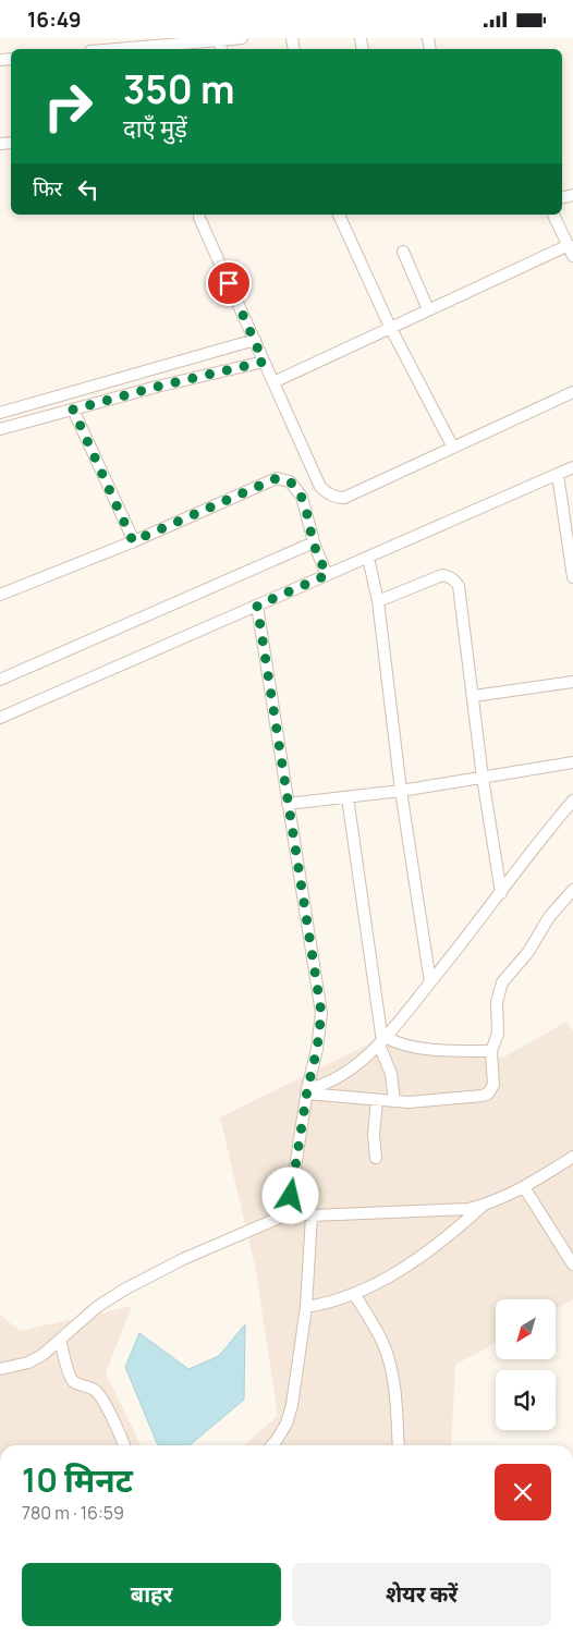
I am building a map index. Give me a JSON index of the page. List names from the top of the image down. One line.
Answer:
{"north":"bottom left","page":{"status":"16:49","turn":["350 m","दाएँ मुड़ें"],"then":"फिर","heading":["10 मिनट","780 m · 16:59"],"buttons":["बाहर","शेयर करें"]}}
